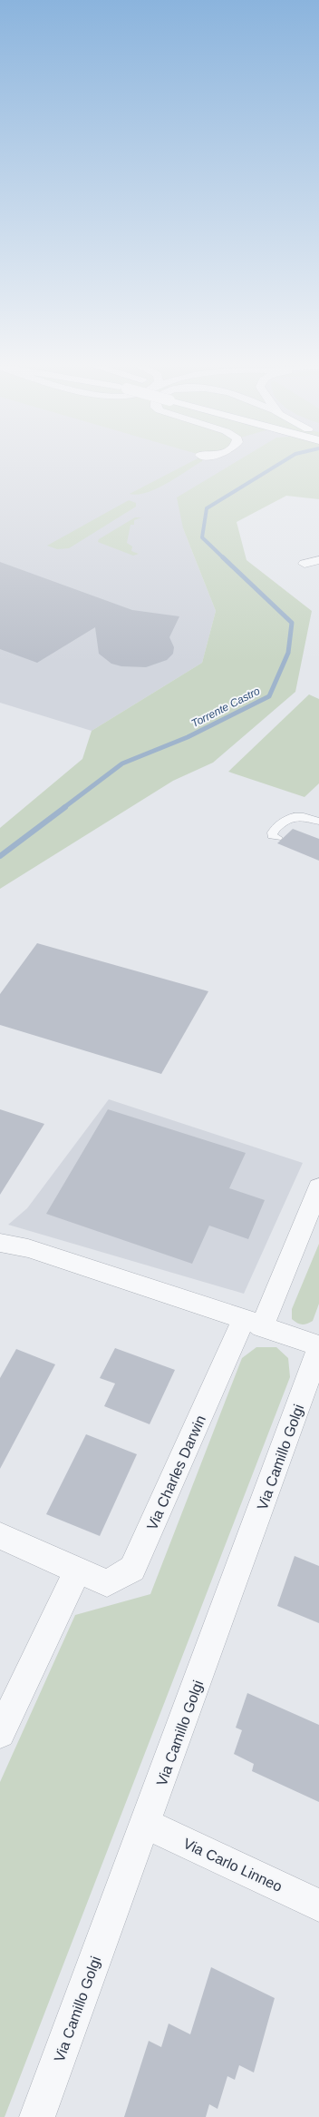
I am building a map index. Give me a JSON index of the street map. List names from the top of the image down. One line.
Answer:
{"streets":{"street":["Via Camillo Golgi","Via Charles Darwin","Via Carlo Linneo"]},"crossings":[["Via Camillo Golgi","Via Carlo Linneo"]],"water":["Torrente Castro"]}
